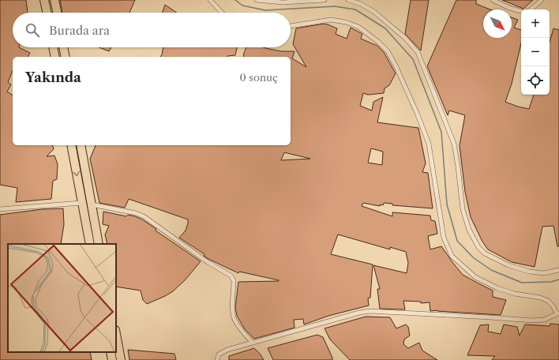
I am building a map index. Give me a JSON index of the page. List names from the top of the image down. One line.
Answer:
{"north":"bottom right","page":{"map_buttons":["+","−"],"search":"Burada ara","heading":["Yakında","0 sonuç"]}}
